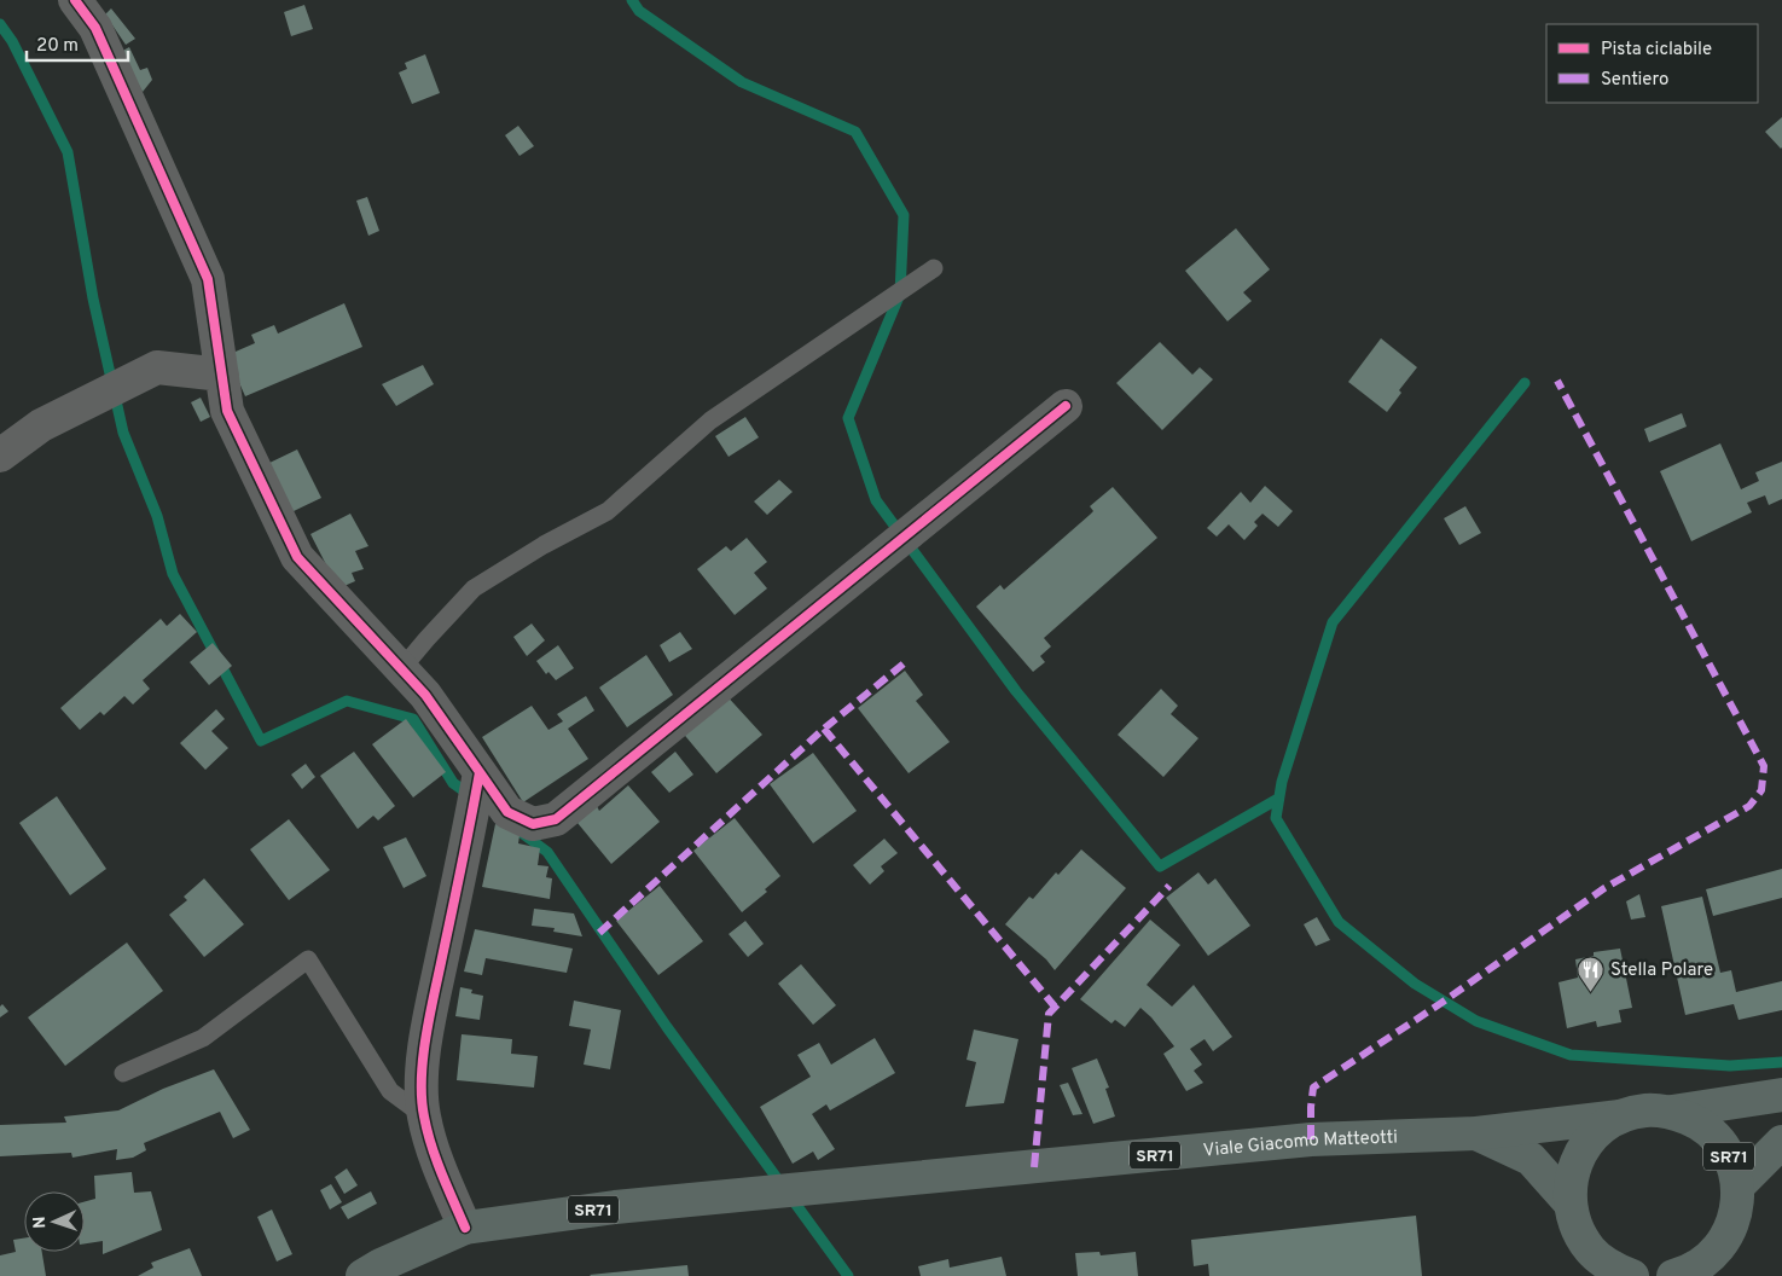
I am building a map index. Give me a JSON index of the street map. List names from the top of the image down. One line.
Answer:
{"streets":{"main road":["Viale Giacomo Matteotti","SR71"]},"crossings":[["Viale Giacomo Matteotti","SR71"]],"places":{"restaurant":["Stella Polare"]},"legend":["Pista ciclabile","Sentiero"],"scale_bar":"20 m","north":"left"}
